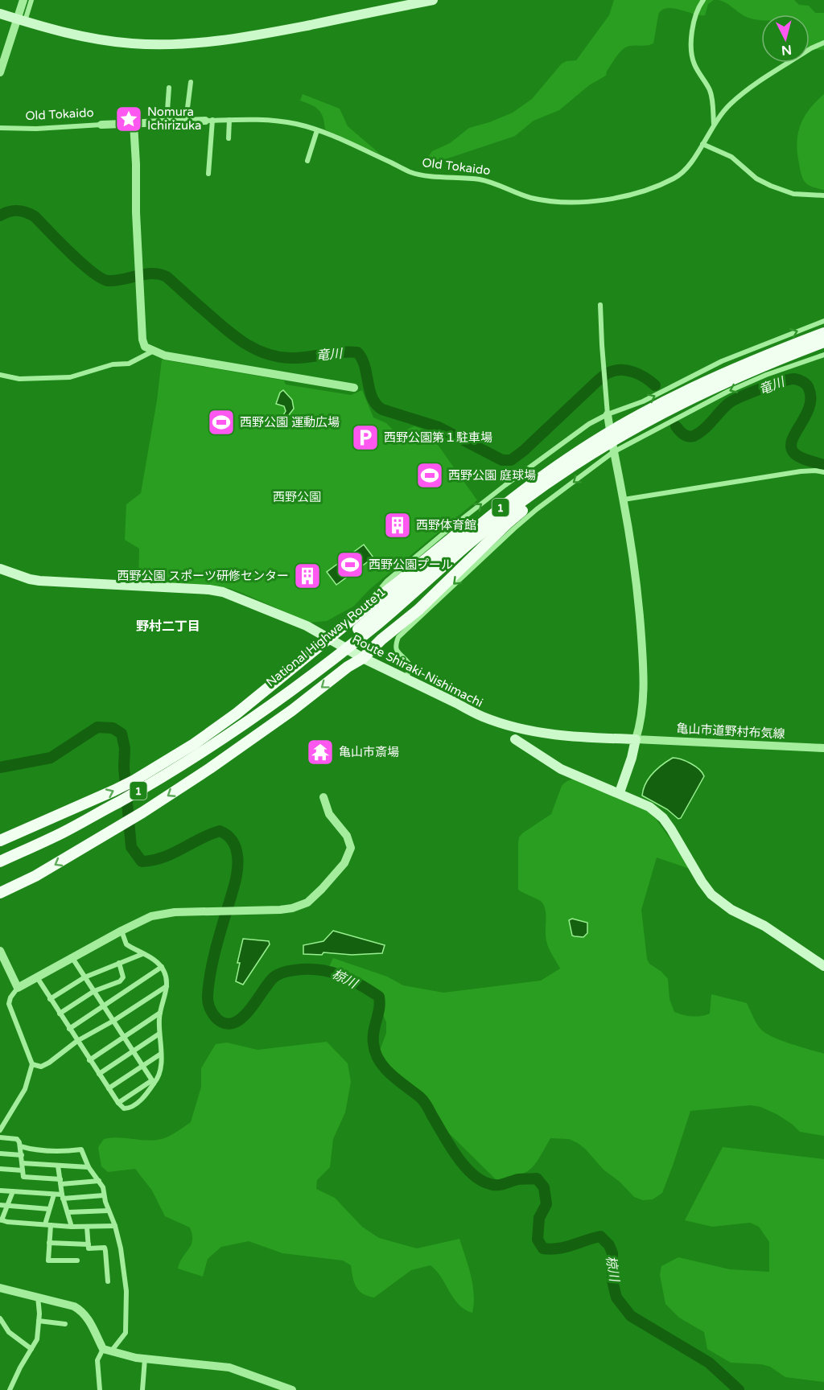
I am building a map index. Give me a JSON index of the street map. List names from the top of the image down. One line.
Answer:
{"streets":{"highway":["1","National Highway Route 1"],"main road":["Route Shiraki-Nishimachi"],"street":["Old Tokaido","亀山市道野村布気線"]},"crossings":[["Route Shiraki-Nishimachi","亀山市道野村布気線"]],"districts":["野村二丁目"],"water":["竜川","椋川"],"parks":["西野公園"],"places":{"place":["Nomura Ichirizuka"],"sports":["西野公園 運動広場","西野公園 庭球場","西野公園プール"],"parking":["西野公園第１駐車場"],"building":["西野体育館","西野公園 スポーツ研修センター"],"temple":["亀山市斎場"]},"north":"bottom"}
